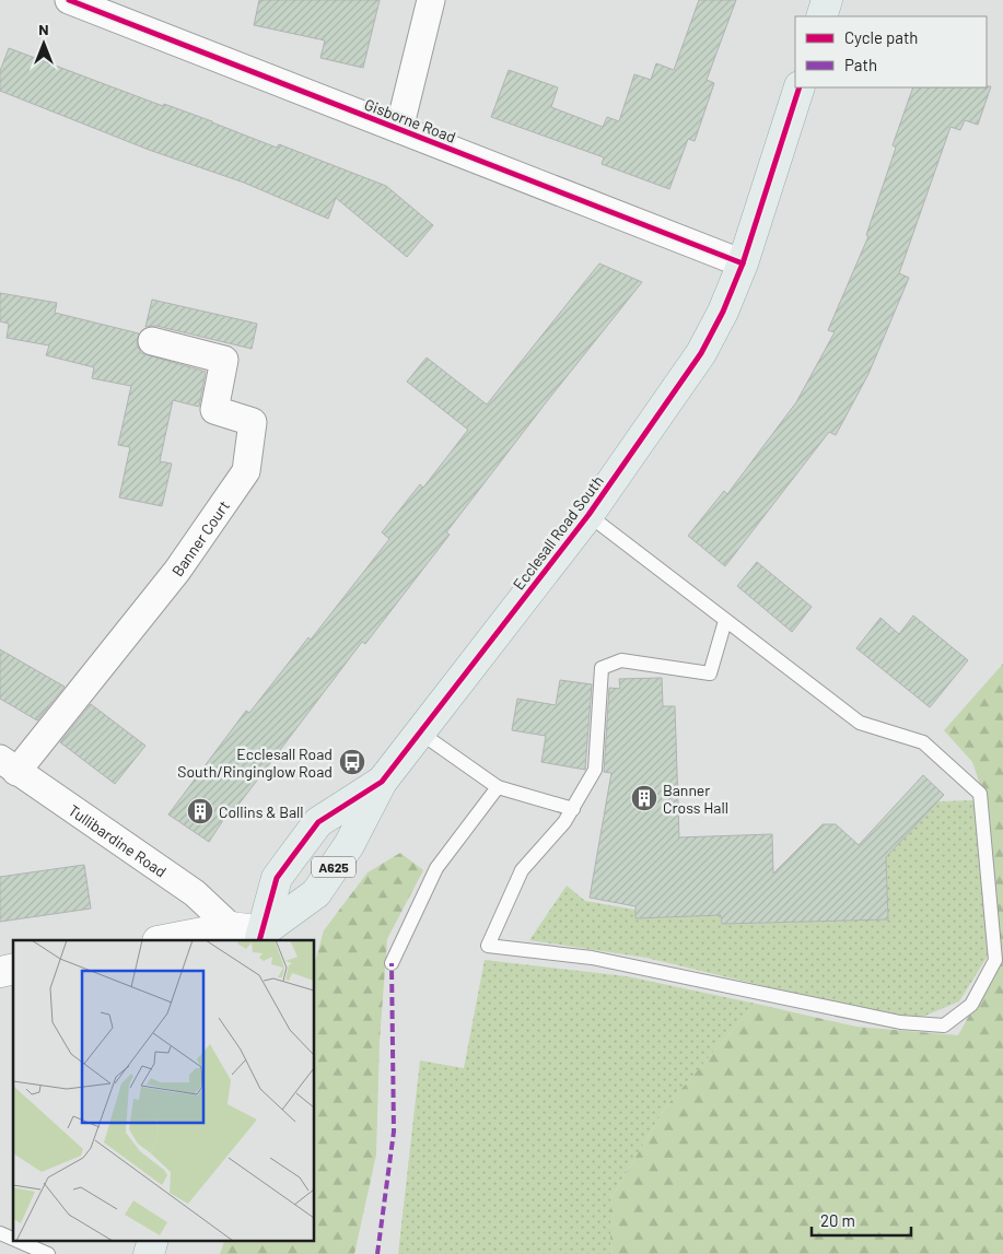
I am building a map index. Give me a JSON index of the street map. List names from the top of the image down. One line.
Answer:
{"streets":{"main road":["Ecclesall Road South","A625"],"street":["Gisborne Road","Banner Court","Tullibardine Road"]},"crossings":[["Gisborne Road","Ecclesall Road South"],["Banner Court","Tullibardine Road"]],"places":{"bus stop":["Ecclesall Road South/Ringinglow Road"],"building":["Banner Cross Hall","Collins & Ball"]},"legend":["Cycle path","Path"],"scale_bar":"20 m","north":"top"}
